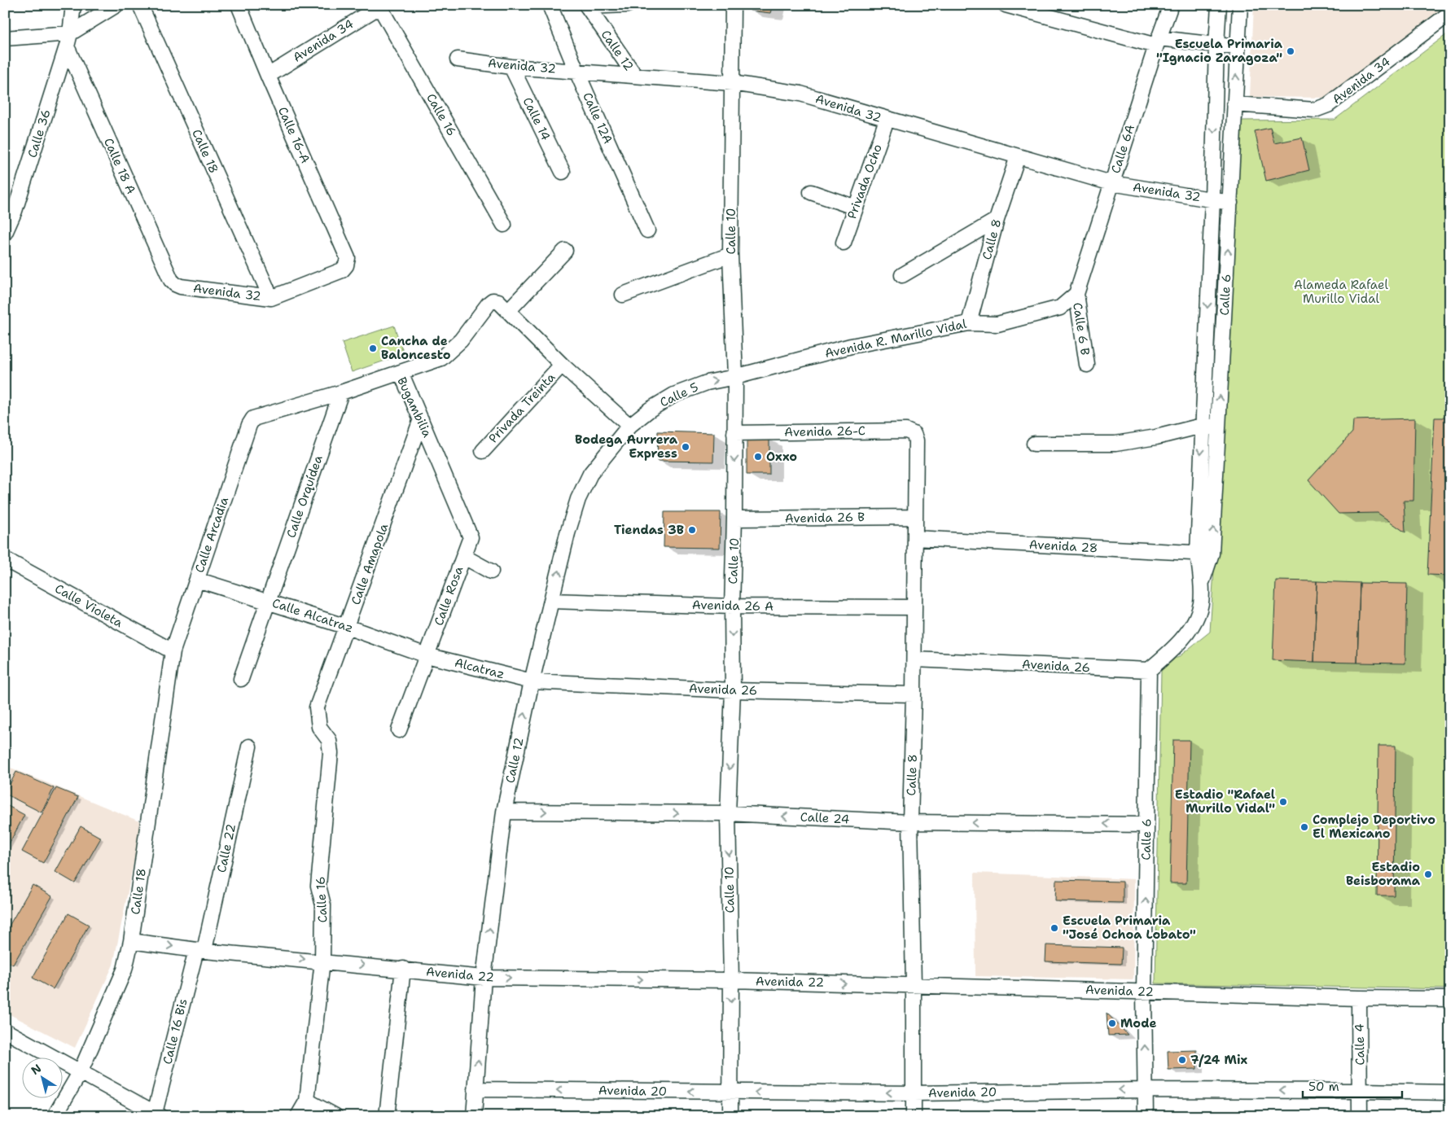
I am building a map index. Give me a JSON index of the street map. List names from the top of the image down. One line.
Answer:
{"streets":{"street":["Avenida 34","Calle 12","Avenida 32","Calle 16","Calle 12A","Calle 14","Calle 36","Calle 16-A","Calle 6A","Calle 18","Calle 18 A","Privada Ocho","Calle 10","Calle 8","Calle 6","Calle 6 B","Avenida R. Marillo Vidal","Calle 5","Bugambilia","Privada Treinta","Avenida 26-C","Calle Orquídea","Avenida 26 B","Calle Arcadia","Avenida 28","Calle Amapola","Calle Rosa","Calle Violeta","Avenida 26 A","Calle Alcatraz","Avenida 26","Alcatraz","Calle 24","Calle 22","Avenida 22","Calle 16 Bis","Calle 4","Avenida 20"]},"crossings":[["Avenida 34","Calle 16"],["Avenida 34","Calle 16-A"],["Avenida 34","Calle 6"],["Calle 12","Avenida 32"],["Calle 12","Calle 5"],["Calle 12","Privada Treinta"],["Calle 12","Avenida 26 A"],["Calle 12","Avenida 26"],["Calle 12","Alcatraz"],["Calle 12","Calle 24"],["Calle 12","Avenida 22"],["Calle 12","Avenida 20"],["Avenida 32","Calle 12A"],["Avenida 32","Calle 14"],["Avenida 32","Calle 16-A"],["Avenida 32","Calle 6A"],["Avenida 32","Calle 18"],["Avenida 32","Calle 18 A"],["Avenida 32","Privada Ocho"],["Avenida 32","Calle 10"],["Avenida 32","Calle 8"],["Avenida 32","Calle 6"],["Calle 16","Calle Amapola"],["Calle 16","Avenida 22"],["Calle 36","Calle 18 A"],["Calle 6A","Calle 6 B"],["Calle 6A","Avenida R. Marillo Vidal"],["Calle 18","Calle Arcadia"],["Calle 18","Calle Violeta"],["Calle 18","Avenida 22"],["Calle 10","Avenida R. Marillo Vidal"],["Calle 10","Calle 5"],["Calle 10","Avenida 26-C"],["Calle 10","Avenida 26 B"],["Calle 10","Avenida 26 A"],["Calle 10","Avenida 26"],["Calle 10","Calle 24"],["Calle 10","Avenida 22"],["Calle 10","Avenida 20"],["Calle 8","Avenida R. Marillo Vidal"],["Calle 8","Avenida 26-C"],["Calle 8","Avenida 26 B"],["Calle 8","Avenida 28"],["Calle 8","Avenida 26 A"],["Calle 8","Avenida 26"],["Calle 8","Calle 24"],["Calle 8","Avenida 22"],["Calle 8","Avenida 20"],["Calle 6","Avenida 28"],["Calle 6","Avenida 26"],["Calle 6","Calle 24"],["Calle 6","Avenida 22"],["Calle 6","Avenida 20"],["Calle 6 B","Avenida R. Marillo Vidal"],["Avenida R. Marillo Vidal","Calle 5"],["Calle 5","Privada Treinta"],["Bugambilia","Privada Treinta"],["Bugambilia","Calle Orquídea"],["Bugambilia","Calle Arcadia"],["Bugambilia","Calle Amapola"],["Bugambilia","Calle Rosa"],["Calle Orquídea","Calle Alcatraz"],["Calle Arcadia","Calle Violeta"],["Calle Arcadia","Calle Alcatraz"],["Calle Amapola","Calle Alcatraz"],["Calle Rosa","Calle Alcatraz"],["Calle Rosa","Alcatraz"],["Calle Alcatraz","Alcatraz"],["Avenida 26","Alcatraz"],["Calle 22","Avenida 22"],["Calle 22","Calle 16 Bis"],["Avenida 22","Calle 16 Bis"],["Avenida 22","Calle 4"],["Calle 4","Avenida 20"]],"one_way":["Calle 12","Calle 10","Avenida 22","Avenida 20"],"parks":["Alameda Rafael Murillo Vidal"],"places":["Escuela Primaria \"Ignacio Zaragoza\"","Cancha de Baloncesto","Bodega Aurrera Express","Oxxo","Tiendas 3B","Estadio \"Rafael Murillo Vidal\"","Complejo Deportivo El Mexicano","Estadio Beisborama","Escuela Primaria \"José Ochoa Lobato\"","Mode","7/24 Mix"],"scale_bar":"50 m","north":"top left"}
